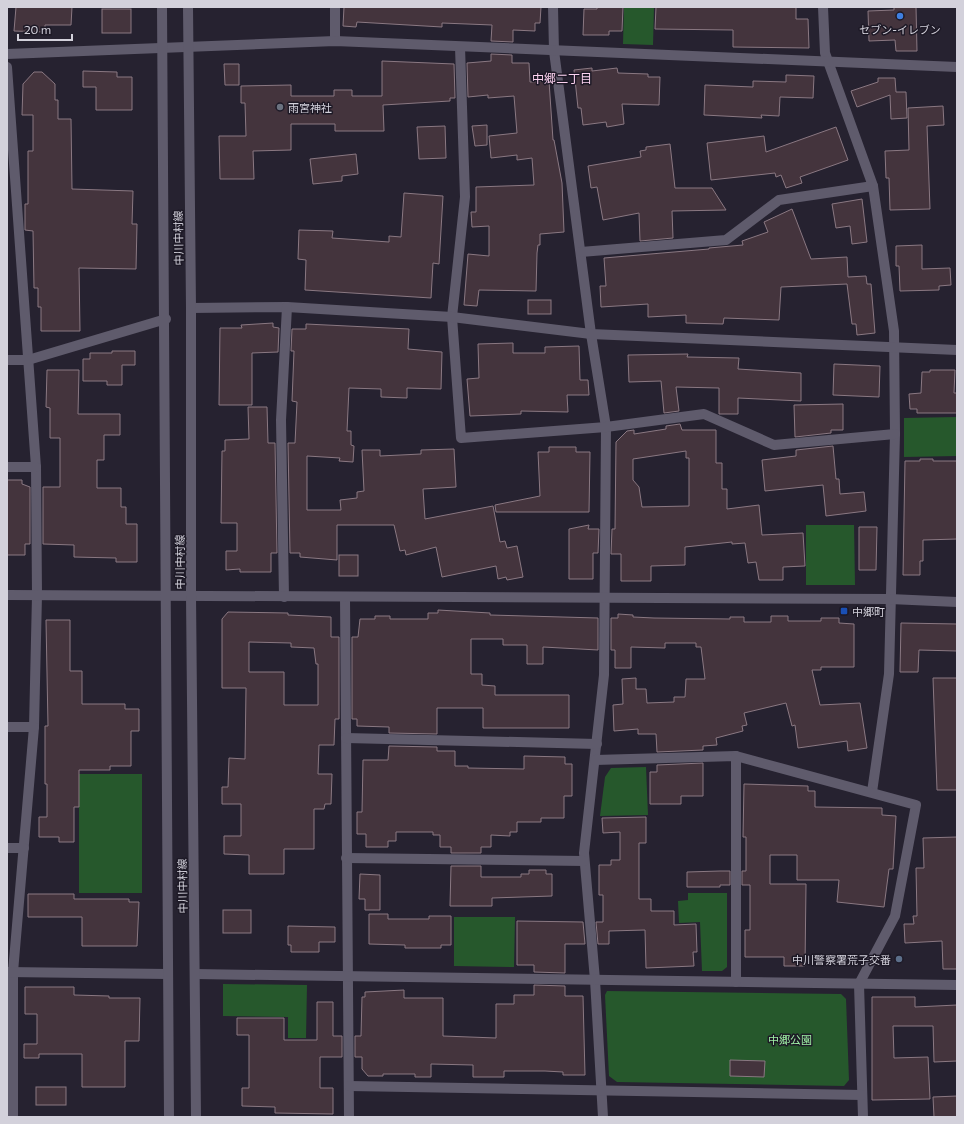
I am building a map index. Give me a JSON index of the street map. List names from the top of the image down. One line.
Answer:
{"streets":{"street":["中川中村線"]},"districts":["中郷二丁目"],"parks":["中郷公園"],"places":{"other":["セブン-イレブン","雨宮神社","中川警察署荒子交番"],"transit":["中郷町"]},"scale_bar":"20 m"}
